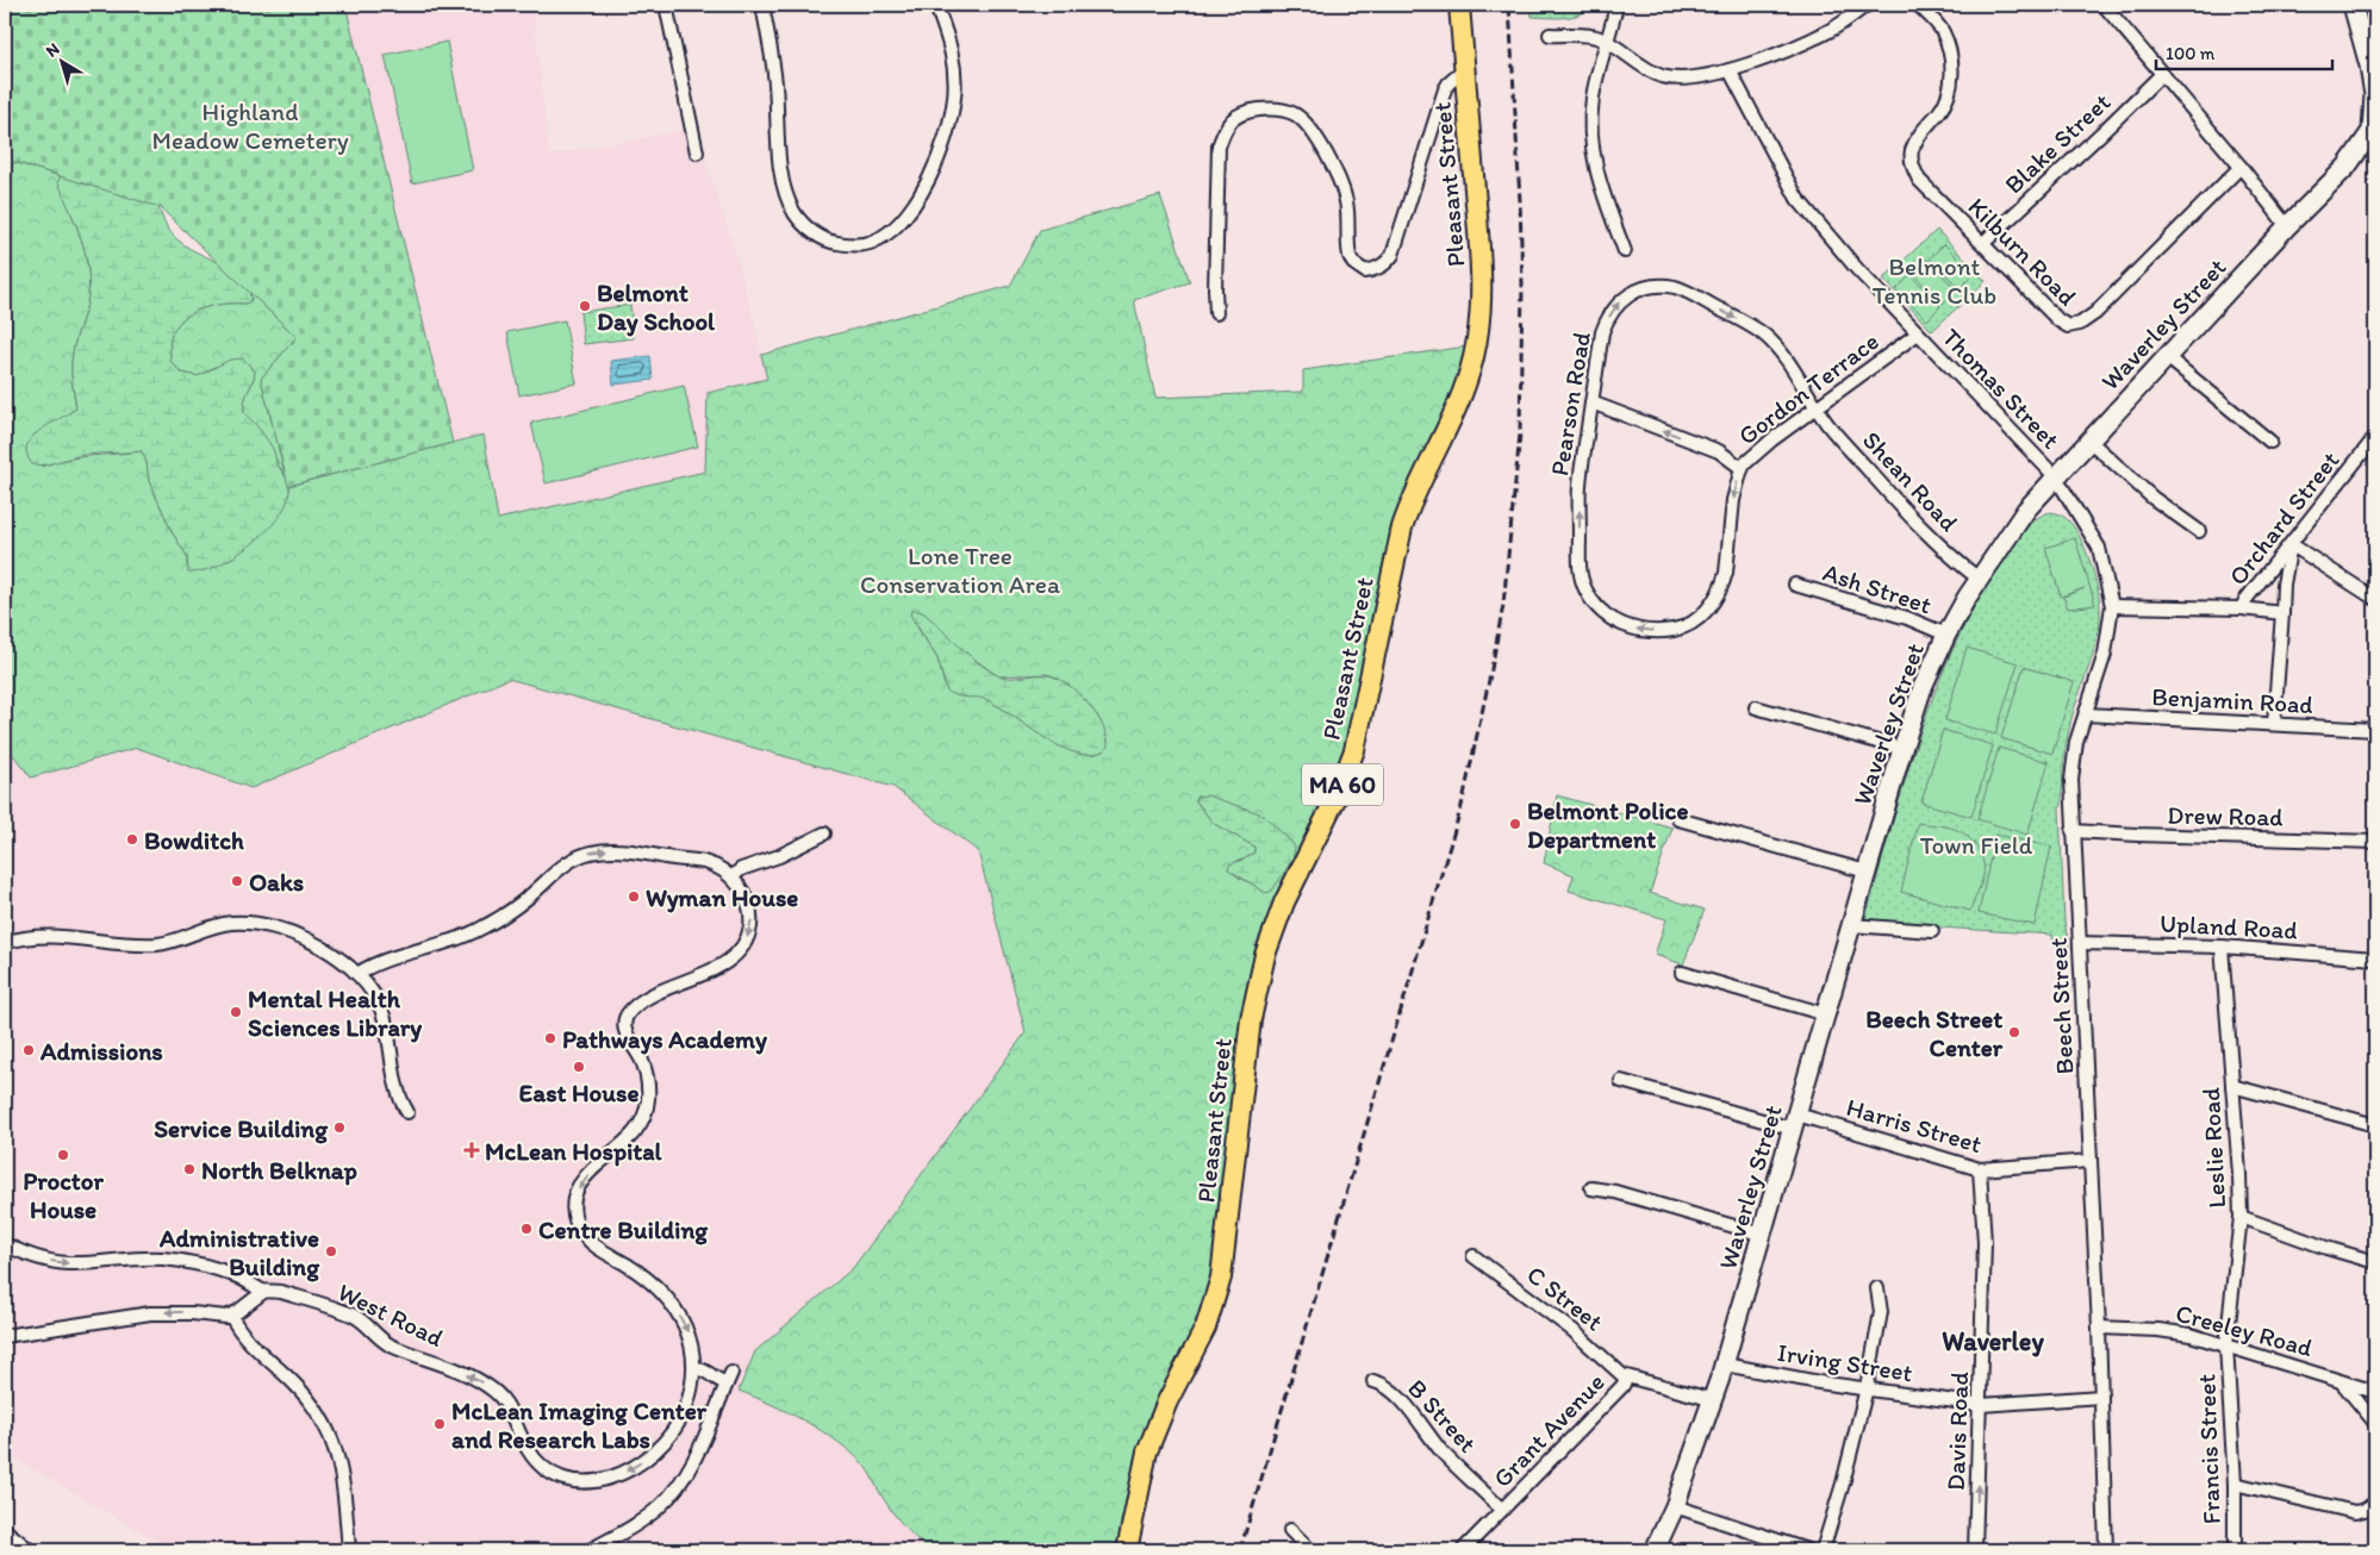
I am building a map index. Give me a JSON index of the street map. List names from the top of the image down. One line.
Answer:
{"streets":{"main road":["Pleasant Street","MA 60"],"street":["Blake Street","Kilburn Road","Waverley Street","Gordon Terrace","Thomas Street","Pearson Road","Shean Road","Orchard Street","Ash Street","Benjamin Road","Drew Road","Upland Road","Beech Street","Harris Street","Leslie Road","C Street","West Road","Creeley Road","Irving Street","B Street","Grant Avenue","Davis Road","Francis Street"]},"crossings":[["Blake Street","Kilburn Road"],["Waverley Street","Thomas Street"],["Waverley Street","Shean Road"],["Waverley Street","Ash Street"],["Waverley Street","Beech Street"],["Waverley Street","Harris Street"],["Waverley Street","Irving Street"],["Waverley Street","Grant Avenue"],["Gordon Terrace","Thomas Street"],["Gordon Terrace","Pearson Road"],["Gordon Terrace","Shean Road"],["Thomas Street","Beech Street"],["Pearson Road","Shean Road"],["Orchard Street","Beech Street"],["Benjamin Road","Beech Street"],["Drew Road","Beech Street"],["Upland Road","Beech Street"],["Upland Road","Leslie Road"],["Beech Street","Harris Street"],["Beech Street","Creeley Road"],["Beech Street","Irving Street"],["Harris Street","Davis Road"],["Leslie Road","Creeley Road"],["Leslie Road","Francis Street"],["C Street","Grant Avenue"],["Creeley Road","Francis Street"],["Irving Street","Davis Road"],["B Street","Grant Avenue"]],"one_way":["Pearson Road","Shean Road","Davis Road"],"districts":["Waverley"],"parks":["Highland Meadow Cemetery","Belmont Tennis Club","Lone Tree Conservation Area","Town Field"],"places":{"other":["Belmont Day School","Belmont Police Department","Bowditch","Oaks","Wyman House","Mental Health Sciences Library","Beech Street Center","Pathways Academy","Admissions","East House","Service Building","Proctor House","North Belknap","Centre Building","Administrative Building","McLean Imaging Center and Research Labs"],"health":["McLean Hospital"]},"scale_bar":"100 m","north":"top left"}
